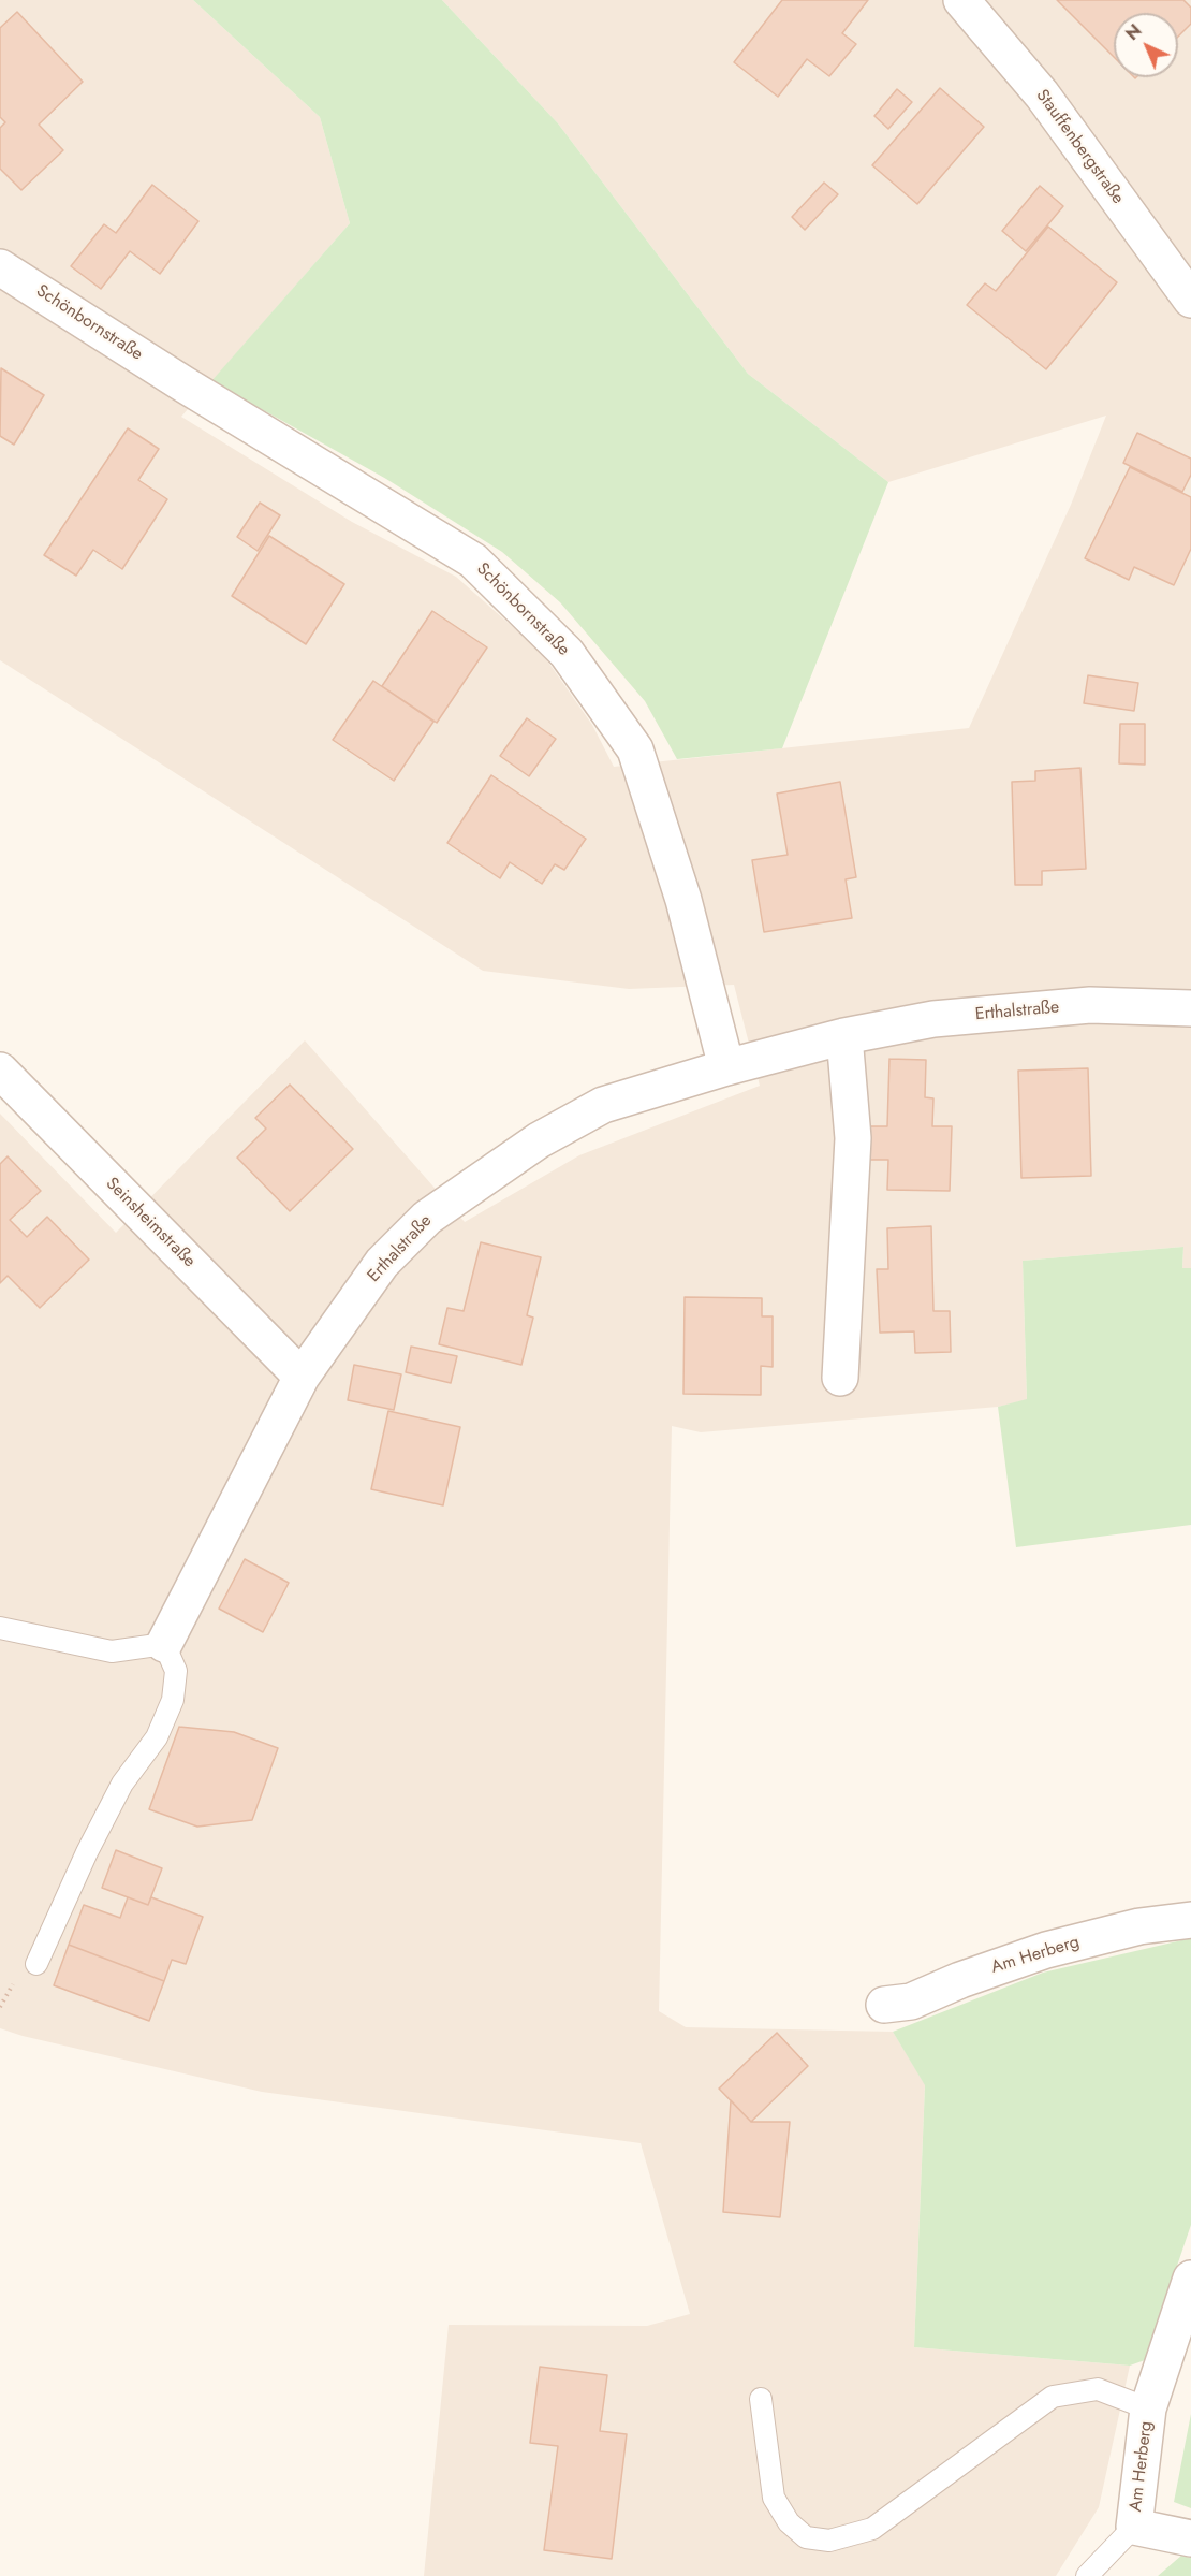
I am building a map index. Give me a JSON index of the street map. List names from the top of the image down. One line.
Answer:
{"streets":{"street":["Stauffenbergstraße","Schönbornstraße","Erthalstraße","Seinsheimstraße","Am Herberg"]},"crossings":[["Schönbornstraße","Erthalstraße"],["Erthalstraße","Seinsheimstraße"]],"north":"top left"}
